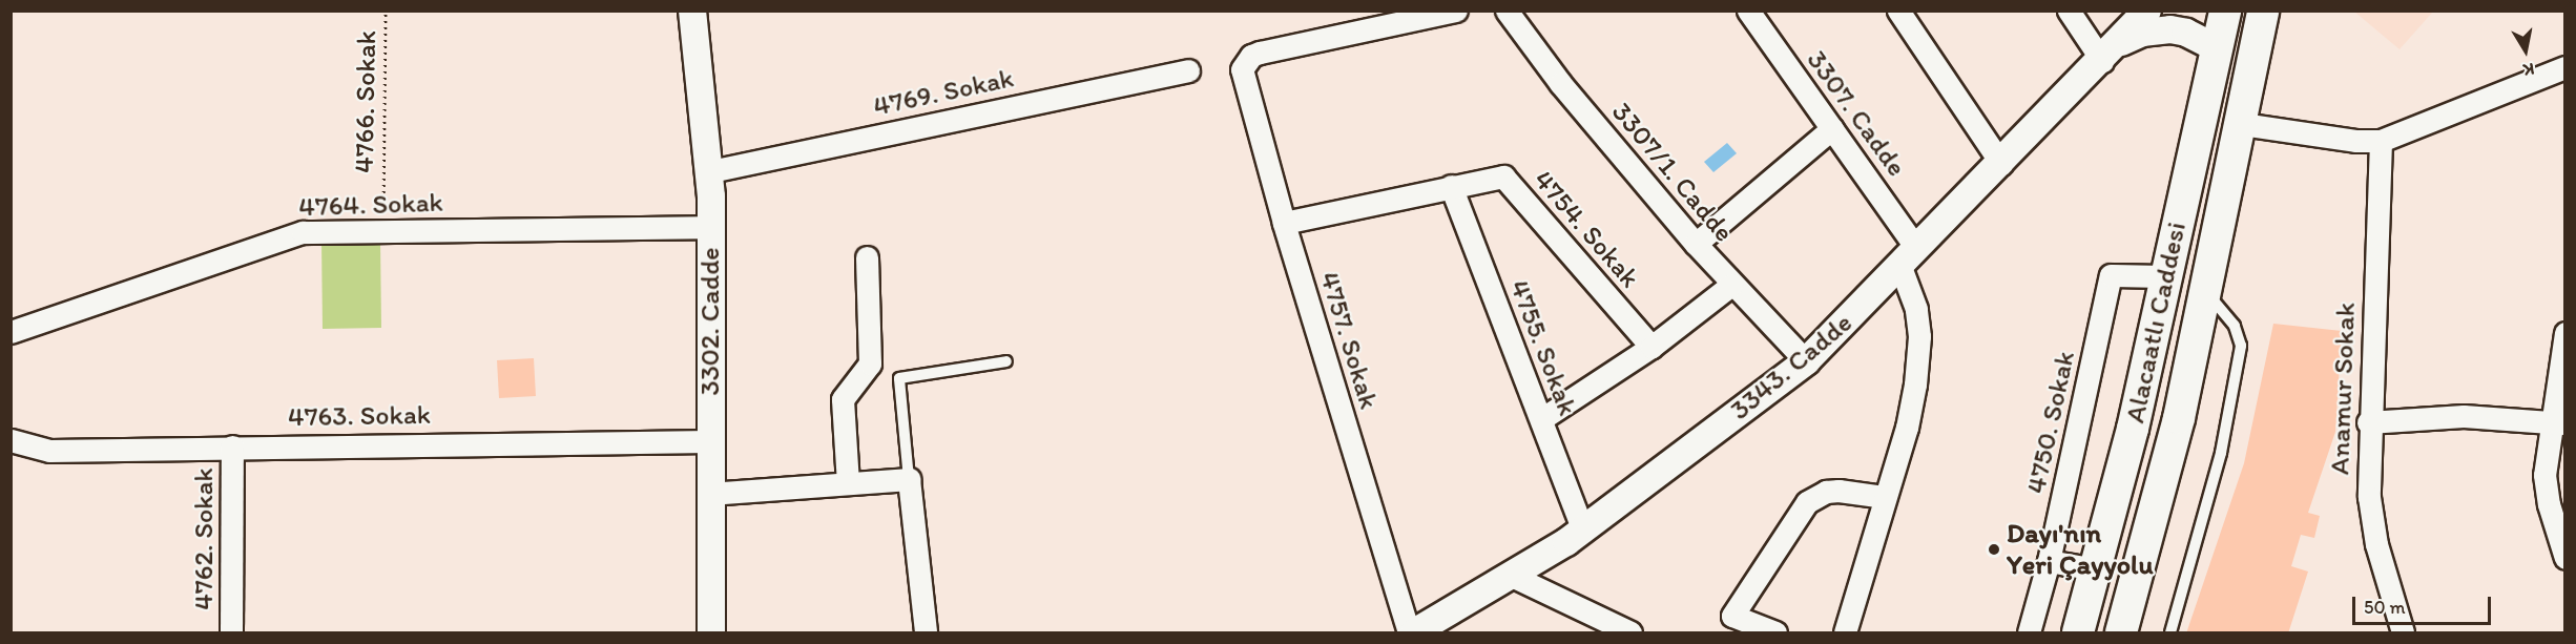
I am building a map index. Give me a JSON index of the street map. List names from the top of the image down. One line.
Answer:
{"streets":{"main road":["Alacaatlı Caddesi"],"street":["4769. Sokak","3307. Cadde","3307/1. Cadde","4764. Sokak","4754. Sokak","3302. Cadde","4757. Sokak","4755. Sokak","3343. Cadde","Anamur Sokak","4763. Sokak","4750. Sokak","4762. Sokak"],"path":["4766. Sokak"]},"crossings":[["4769. Sokak","3302. Cadde"],["4766. Sokak","4764. Sokak"],["3307. Cadde","3343. Cadde"],["3307/1. Cadde","3343. Cadde"],["4764. Sokak","3302. Cadde"],["4754. Sokak","4757. Sokak"],["4754. Sokak","4755. Sokak"],["3302. Cadde","4763. Sokak"],["Alacaatlı Caddesi","3343. Cadde"],["Alacaatlı Caddesi","4750. Sokak"],["4755. Sokak","3343. Cadde"],["4763. Sokak","4762. Sokak"]],"places":["Dayı'nın Yeri Çayyolu"],"scale_bar":"50 m","north":"bottom"}
